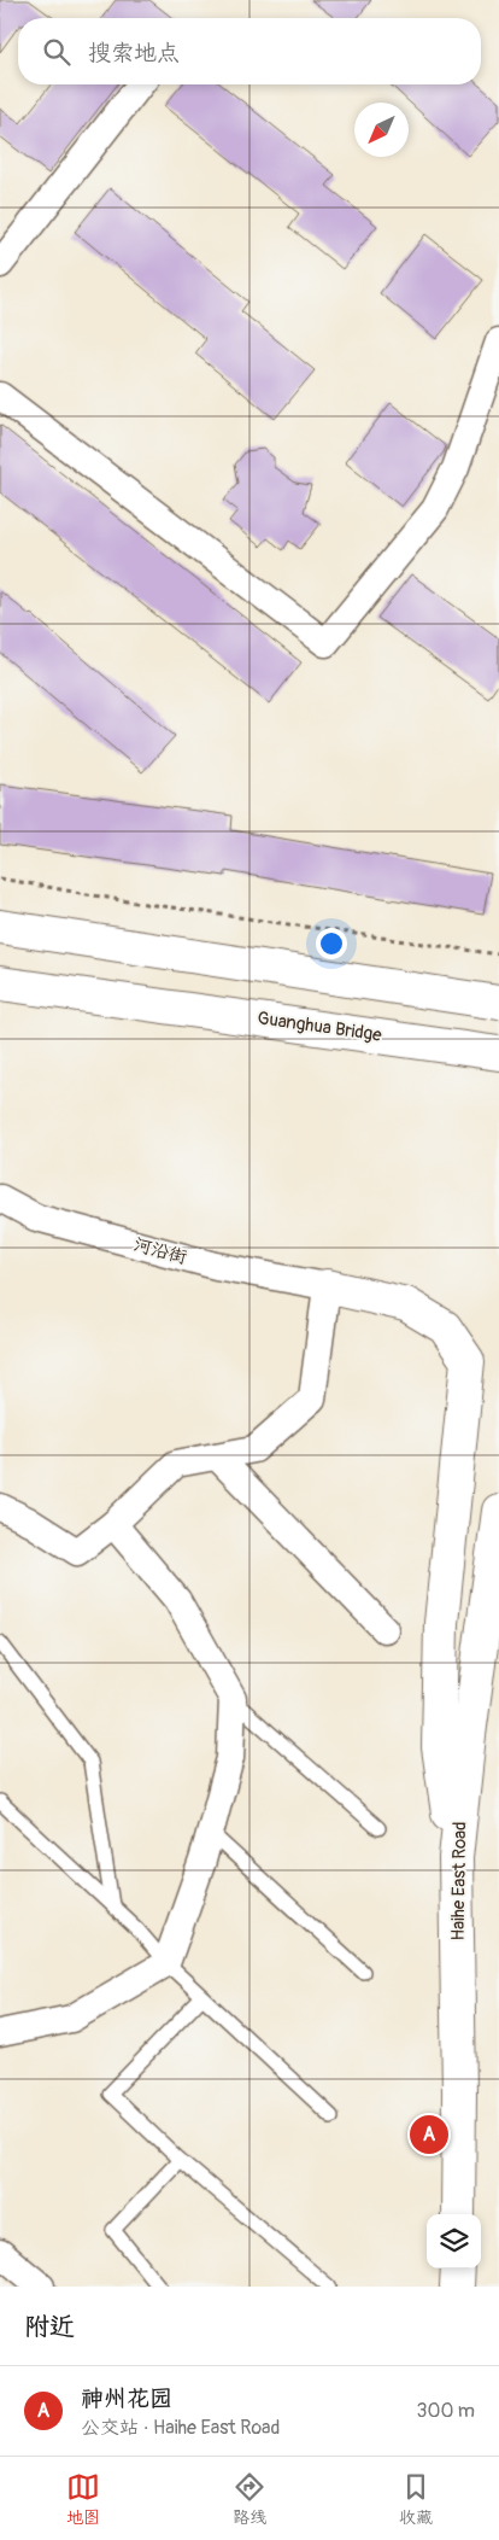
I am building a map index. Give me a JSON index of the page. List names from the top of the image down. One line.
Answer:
{"streets":{"main road":["Guanghua Bridge","Haihe East Road"],"street":["河沿街"]},"north":"bottom left","page":{"search":"搜索地点","pins":"A","heading":"附近","list":[{"mark":"A","name":"神州花园","note":"公交站 · Haihe East Road","value":"300 m"}],"nav":["地图","路线","收藏"]}}
